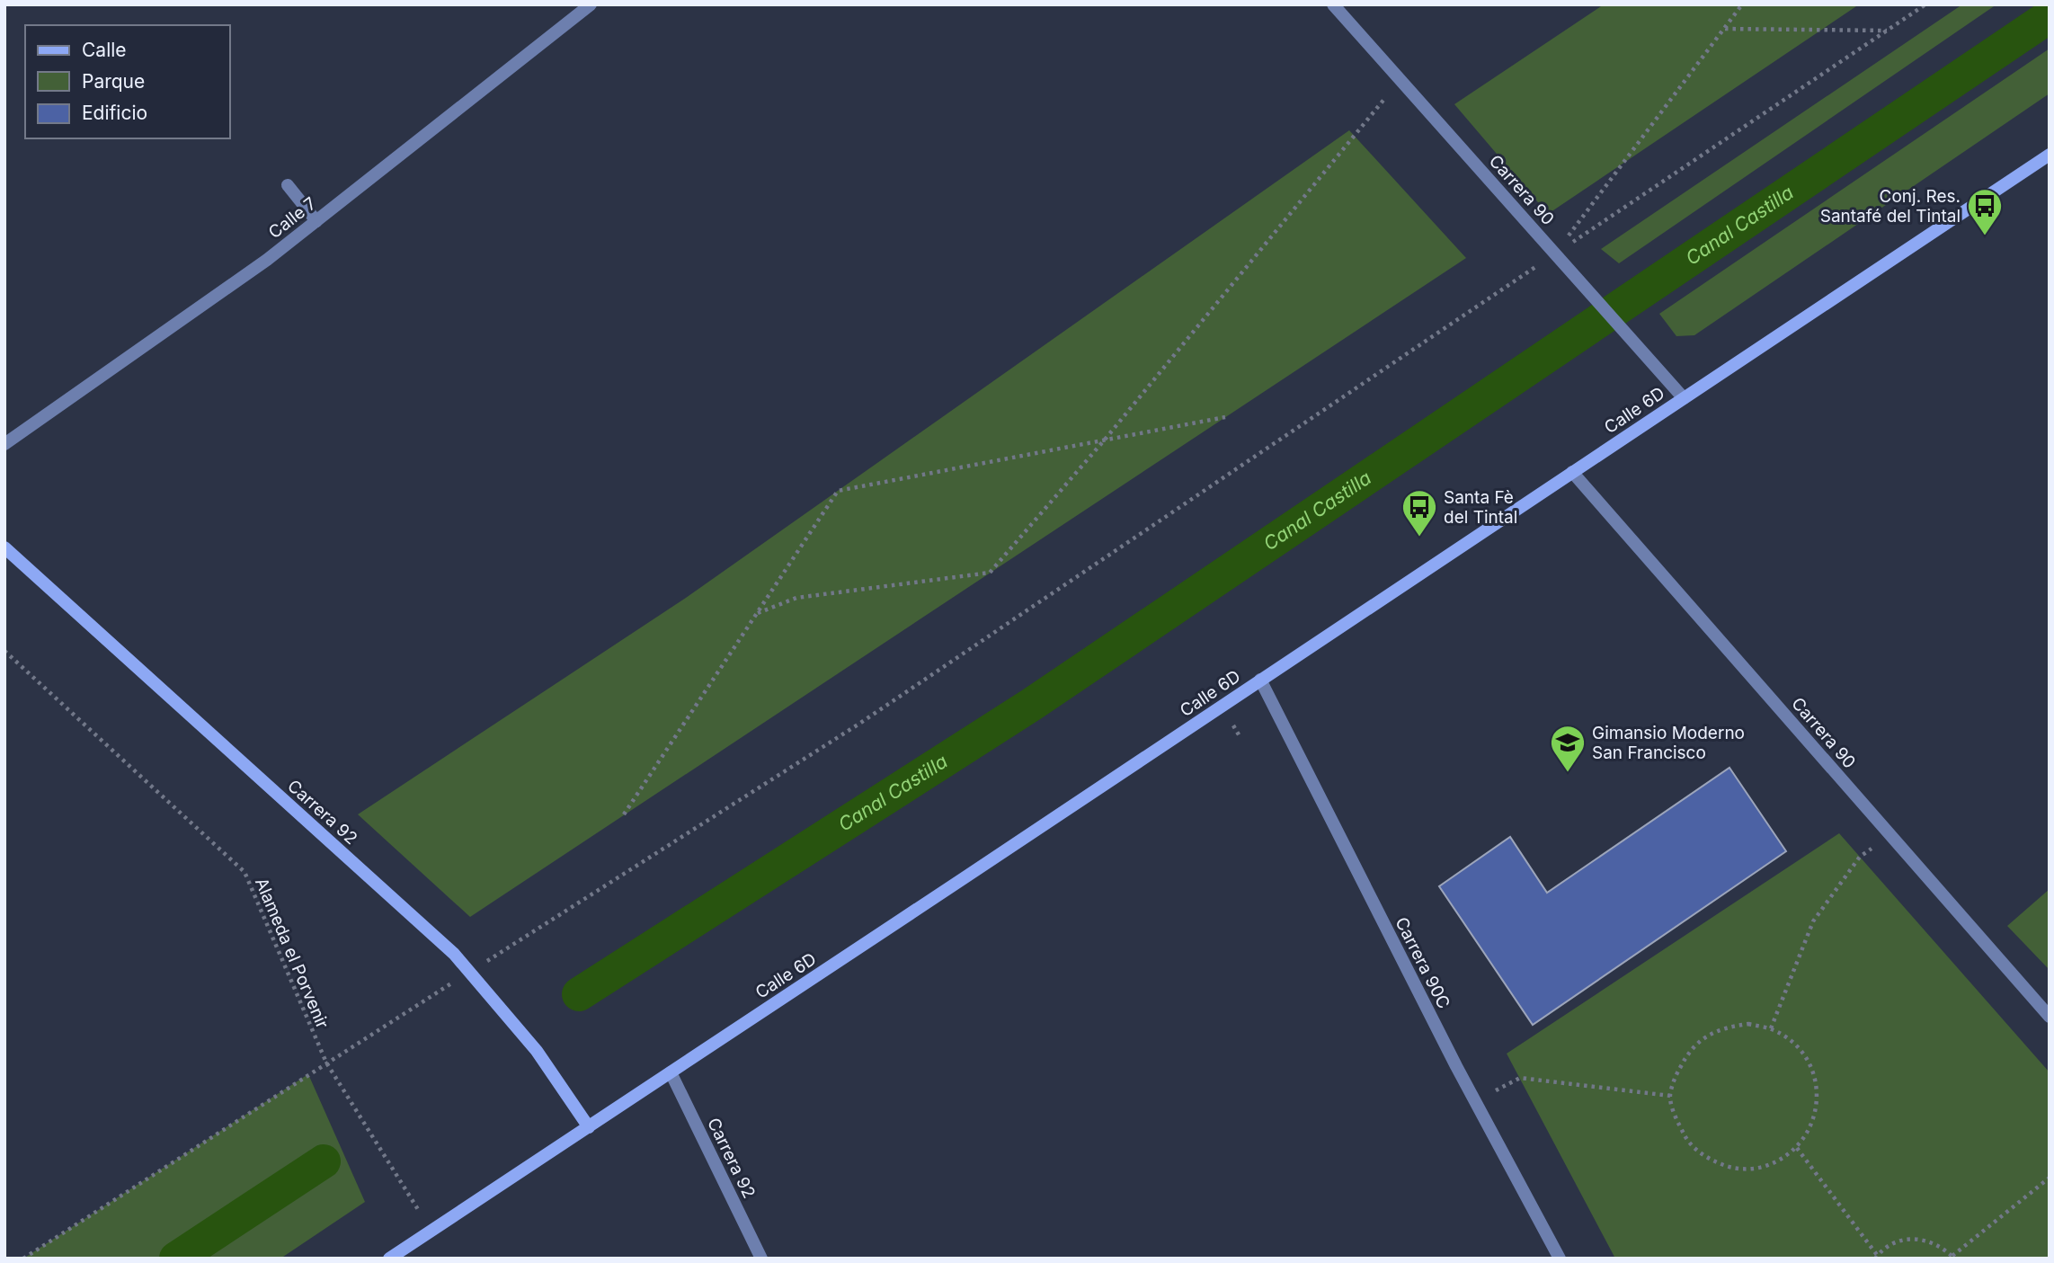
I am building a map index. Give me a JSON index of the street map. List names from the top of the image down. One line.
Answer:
{"streets":{"street":["Carrera 90","Calle 7","Calle 6D","Carrera 92","Carrera 90C"],"path":["Alameda el Porvenir"]},"crossings":[["Carrera 90","Calle 6D"],["Calle 6D","Carrera 92"],["Calle 6D","Alameda el Porvenir"],["Calle 6D","Carrera 90C"]],"water":["Canal Castilla"],"places":{"bus stop":["Conj. Res. Santafé del Tintal","Santa Fè del Tintal"],"school or university":["Gimansio Moderno San Francisco"]},"legend":["Calle","Parque","Edificio"]}
